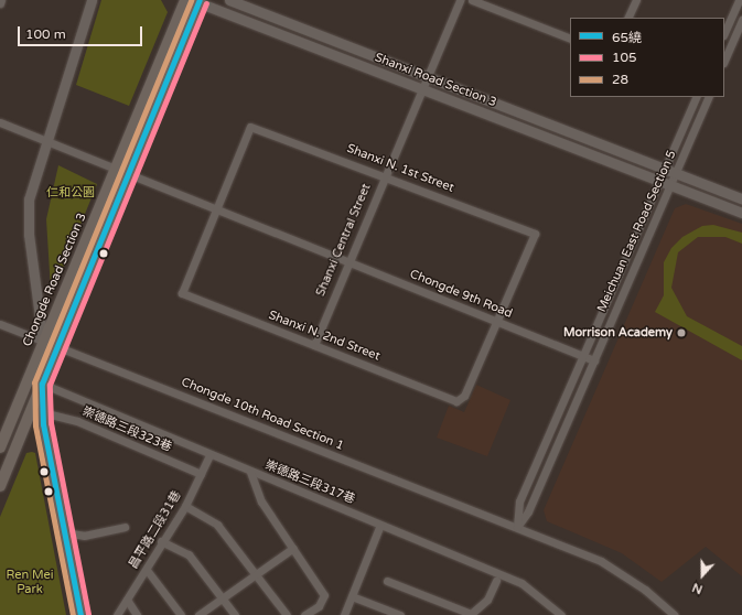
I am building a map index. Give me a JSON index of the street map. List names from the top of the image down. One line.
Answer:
{"streets":{"main road":["Chongde Road Section 3"],"street":["Shanxi Road Section 3","Shanxi N. 1st Street","Meichuan East Road Section 5","Shanxi Central Street","Chongde 9th Road","Shanxi N. 2nd Street","Chongde 10th Road Section 1","崇德路三段323巷","崇德路三段317巷","昌平路二段31巷"]},"crossings":[["Shanxi Road Section 3","Meichuan East Road Section 5"],["Shanxi Road Section 3","Shanxi Central Street"],["Shanxi N. 1st Street","Shanxi Central Street"],["Shanxi N. 1st Street","Chongde 9th Road"],["Shanxi N. 1st Street","Shanxi N. 2nd Street"],["Meichuan East Road Section 5","Chongde 9th Road"],["Meichuan East Road Section 5","Chongde 10th Road Section 1"],["Shanxi Central Street","Chongde 9th Road"],["Shanxi Central Street","Shanxi N. 2nd Street"],["Chongde Road Section 3","Chongde 9th Road"],["Chongde Road Section 3","Chongde 10th Road Section 1"],["Chongde 9th Road","Shanxi N. 2nd Street"],["崇德路三段323巷","昌平路二段31巷"],["崇德路三段317巷","昌平路二段31巷"]],"parks":["仁和公園","Ren Mei Park"],"places":["Morrison Academy"],"lines":["transit line 65繞","transit line 28","transit line 105"],"legend":["65繞","105","28"],"scale_bar":"100 m","north":"bottom"}
